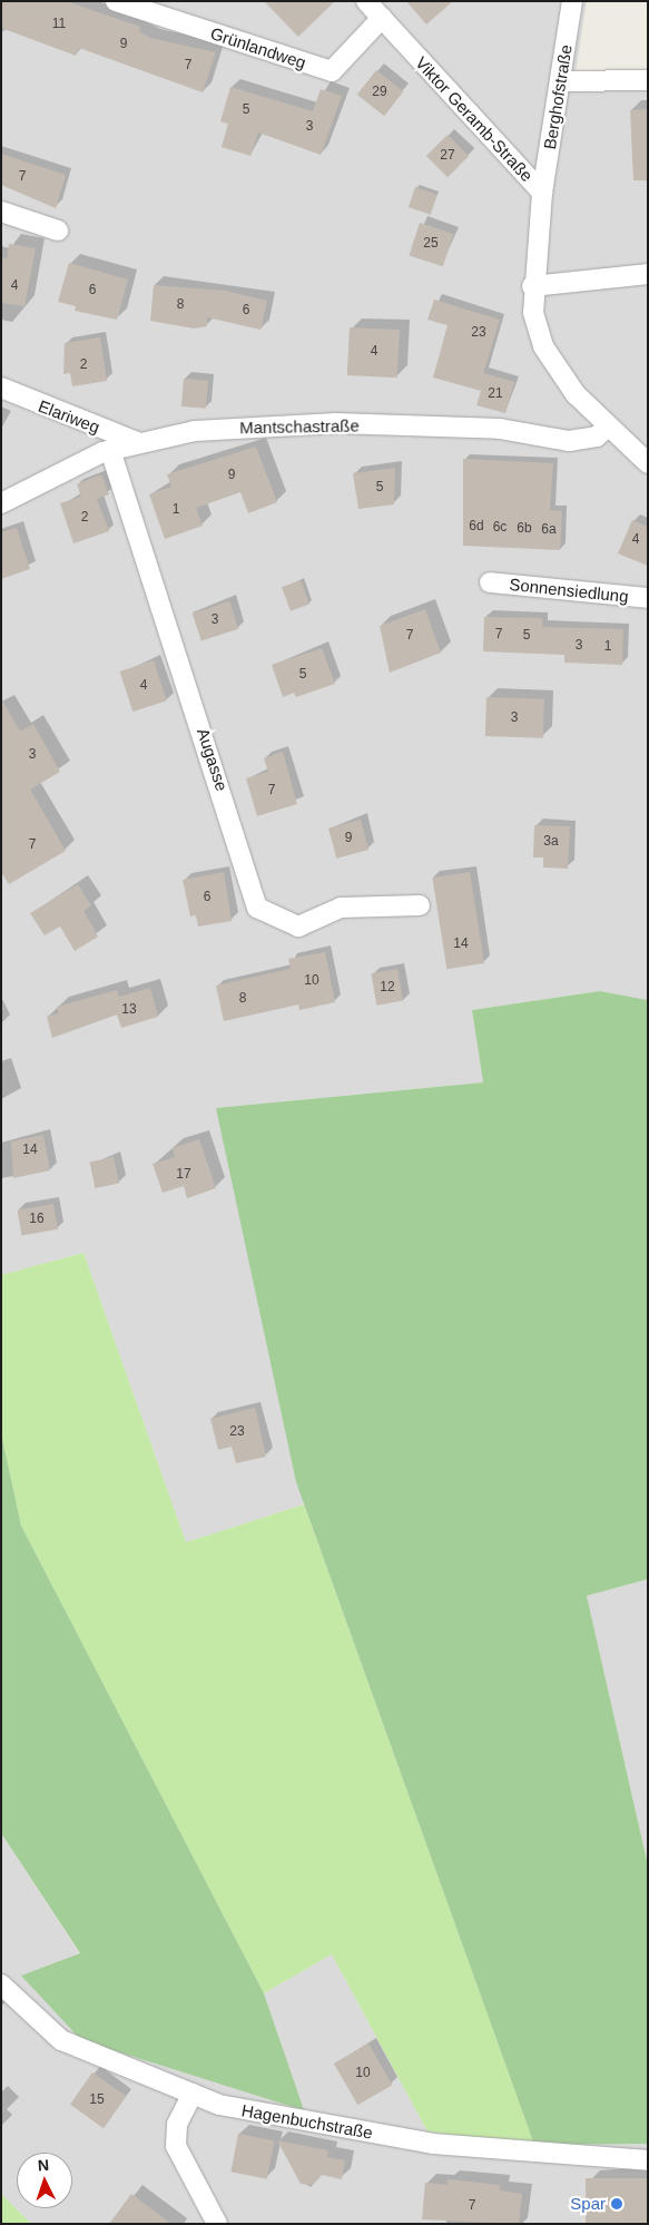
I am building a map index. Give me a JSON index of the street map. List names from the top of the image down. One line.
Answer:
{"streets":{"street":["Grünlandweg","Berghofstraße","Viktor Geramb-Straße","Elariweg","Mantschastraße","Sonnensiedlung","Augasse","Hagenbuchstraße"]},"crossings":[["Grünlandweg","Viktor Geramb-Straße"],["Berghofstraße","Viktor Geramb-Straße"],["Viktor Geramb-Straße","Mantschastraße"],["Elariweg","Mantschastraße"],["Mantschastraße","Augasse"]],"places":["Spar"],"house_numbers":["11","9","7","29","5","3","27","7","25","4","6","8","6","23","4","2","21","9","5","1","2","6d","6c","6b","6a","4","3","7","7","5","3","1","5","4","3","3","7","9","3a","7","6","14","10","12","8","13","14","17","16","23","10","15","7"],"north":"top"}
